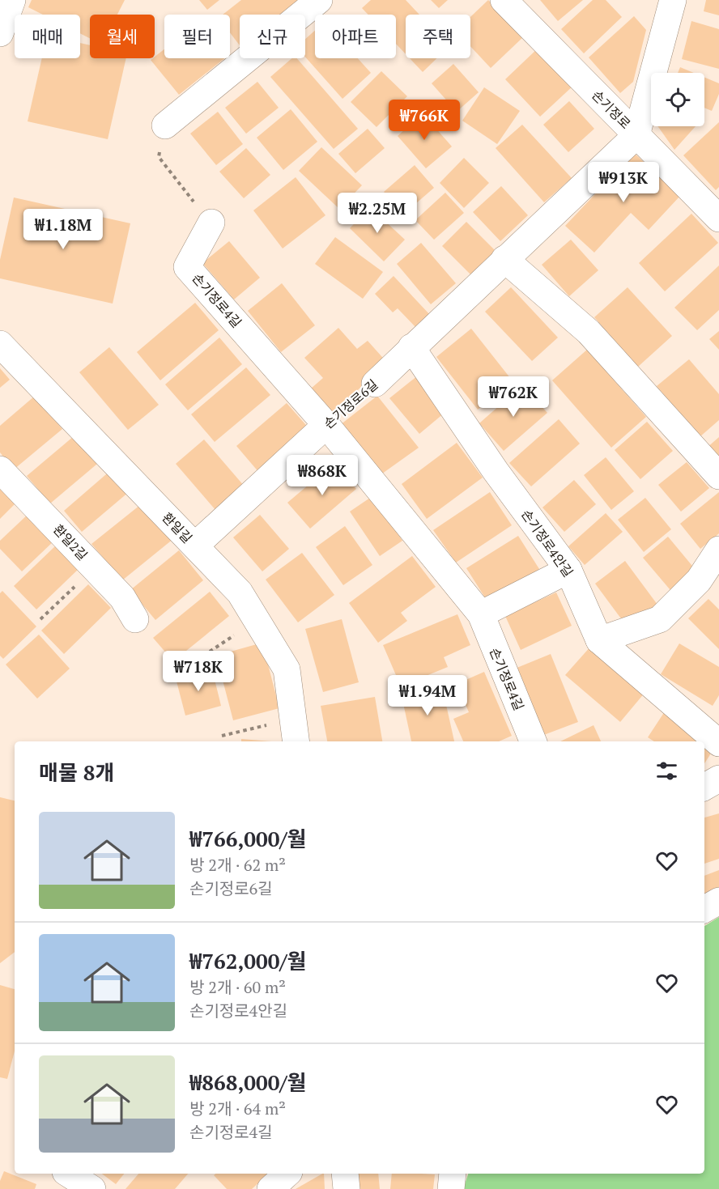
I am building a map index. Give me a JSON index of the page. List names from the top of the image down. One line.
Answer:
{"streets":{"street":["손기정로","손기정로4길","손기정로6길","환일길","환일2길","손기정로4안길"]},"crossings":[["손기정로","손기정로6길"],["손기정로4길","손기정로6길"],["손기정로6길","환일길"],["손기정로6길","손기정로4안길"]],"page":{"chip":["매매","월세","필터","신규","아파트","주택"],"price":["₩766K","₩913K","₩2.25M","₩1.18M","₩762K","₩868K","₩718K","₩1.94M"],"heading":"매물 8개","list":[{"name":"₩766,000/월","note":"방 2개 · 62 m² · 손기정로6길"},{"name":"₩762,000/월","note":"방 2개 · 60 m² · 손기정로4안길"},{"name":"₩868,000/월","note":"방 2개 · 64 m² · 손기정로4길"}]}}
